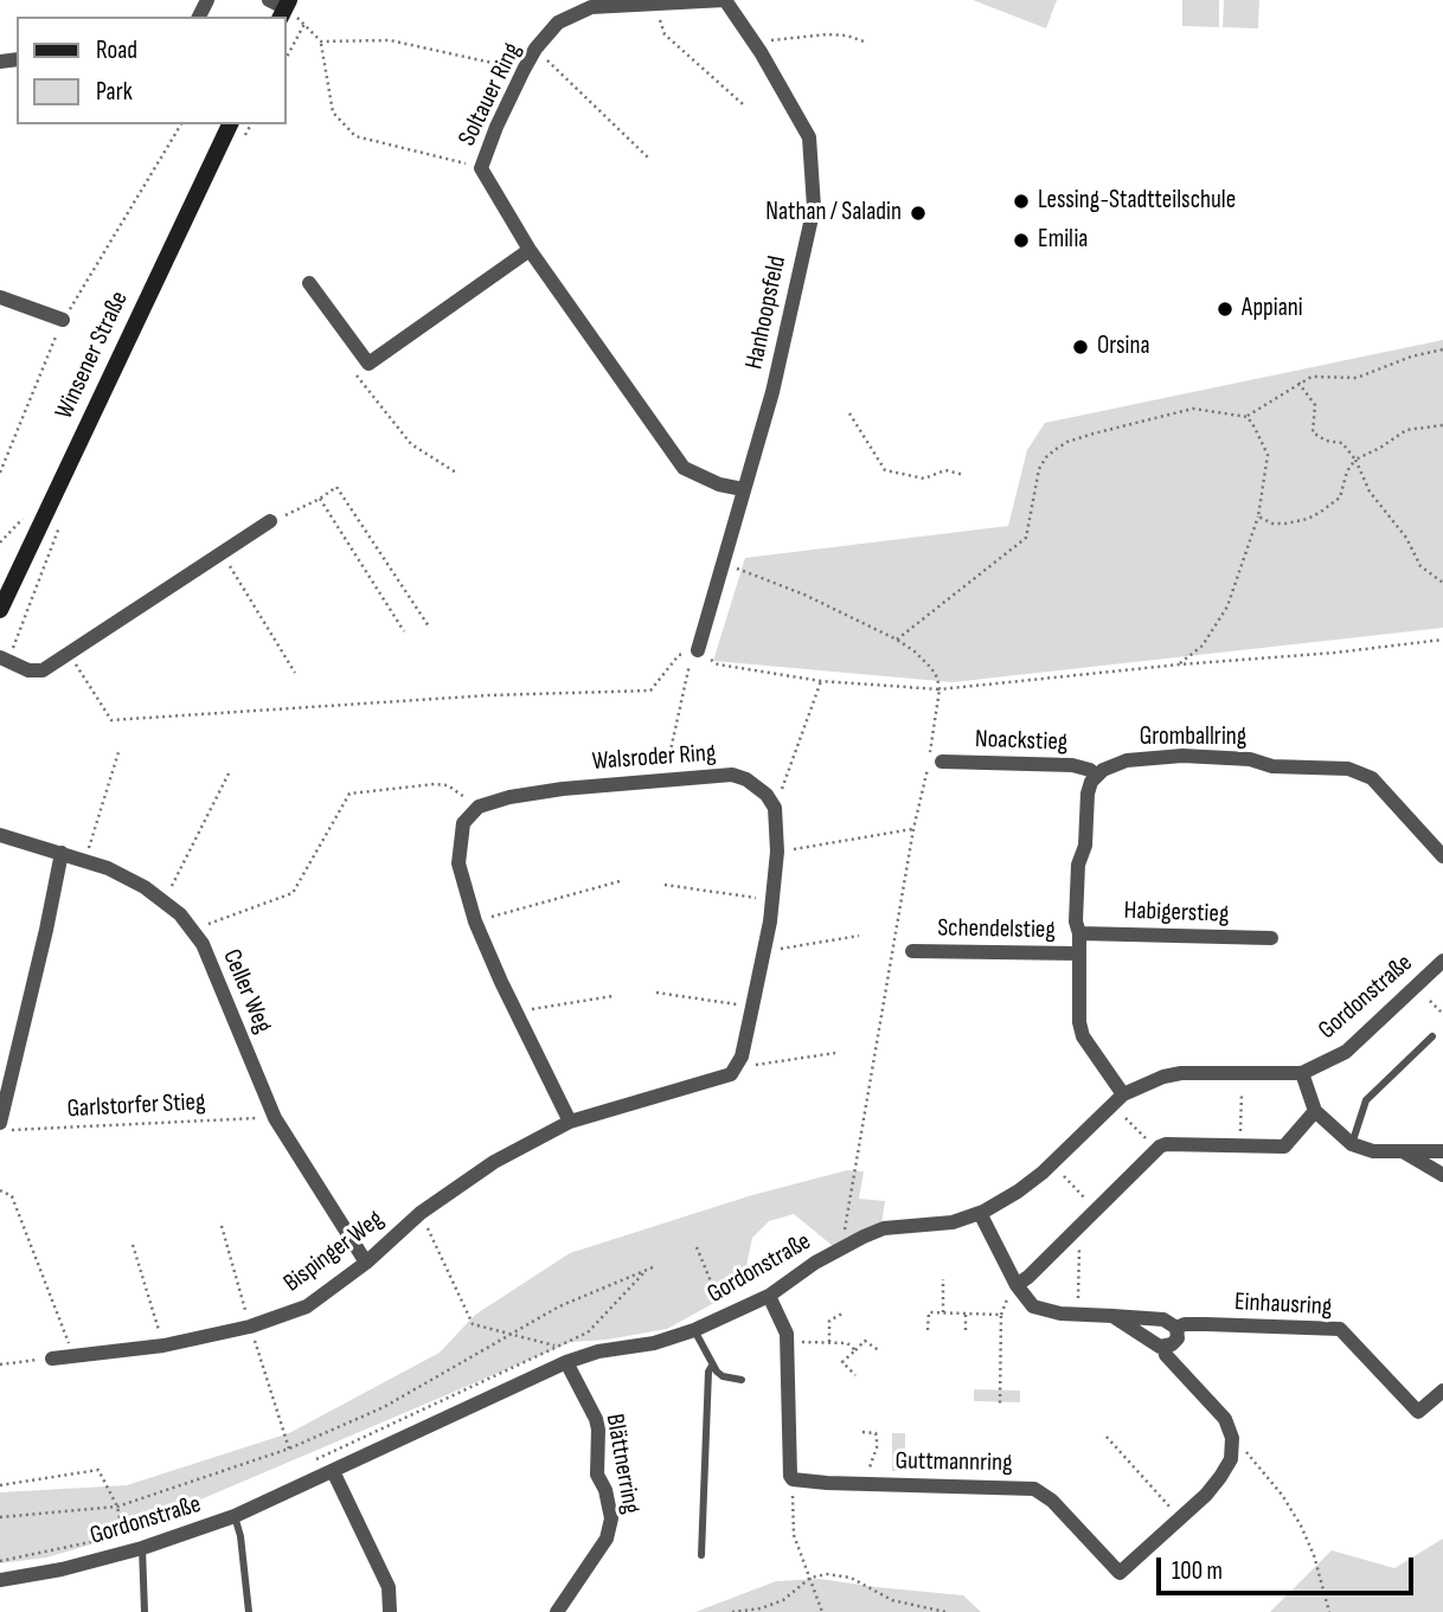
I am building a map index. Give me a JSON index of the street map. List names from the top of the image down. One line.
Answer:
{"streets":{"main road":["Winsener Straße"],"street":["Soltauer Ring","Hanhoopsfeld","Gromballring","Noackstieg","Walsroder Ring","Habigerstieg","Schendelstieg","Celler Weg","Gordonstraße","Bispinger Weg","Einhausring","Guttmannring","Blättnerring"],"path":["Garlstorfer Stieg"]},"crossings":[["Soltauer Ring","Hanhoopsfeld"],["Gromballring","Noackstieg"],["Celler Weg","Garlstorfer Stieg"],["Celler Weg","Bispinger Weg"],["Gordonstraße","Einhausring"],["Gordonstraße","Blättnerring"]],"places":["Lessing-Stadtteilschule","Nathan / Saladin","Emilia","Appiani","Orsina"],"legend":["Road","Park"],"scale_bar":"100 m"}
